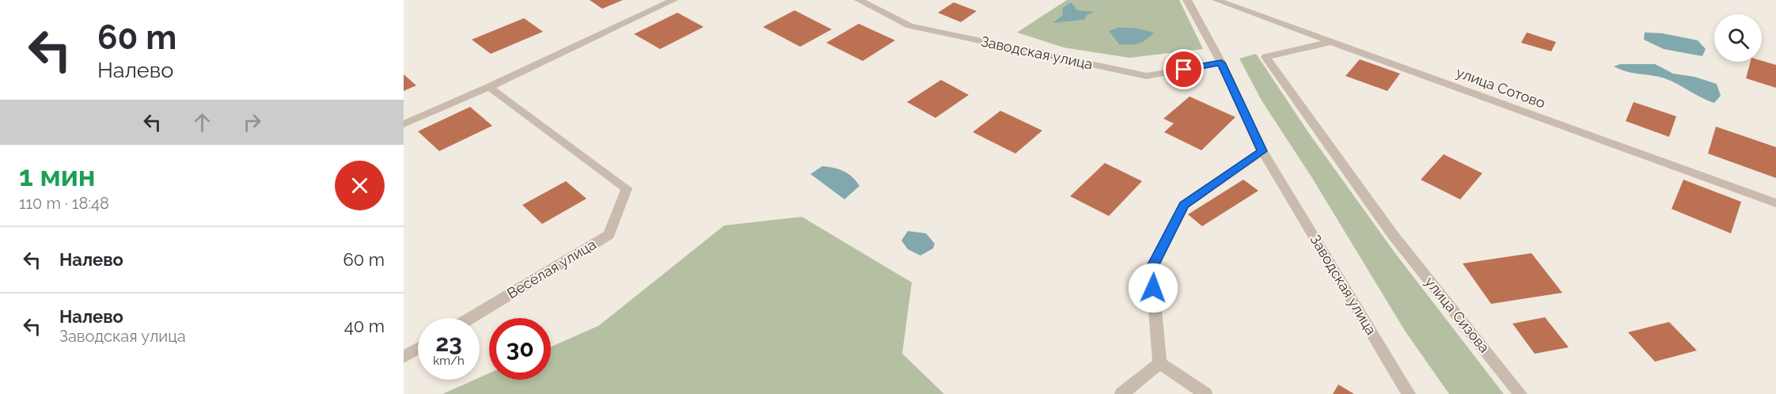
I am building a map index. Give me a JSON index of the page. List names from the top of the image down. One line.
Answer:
{"streets":{"street":["Заводская улица","улица Сотово","Весёлая улица","улица Сизова"]},"crossings":[["улица Сотово","улица Сизова"]],"page":{"turn":["60 m","Налево"],"heading":["1 мин","110 m · 18:48"],"list":[{"name":"Налево","value":"60 m"},{"name":"Налево","note":"Заводская улица","value":"40 m"}],"speed":"23 km/h","limit":"30"}}
